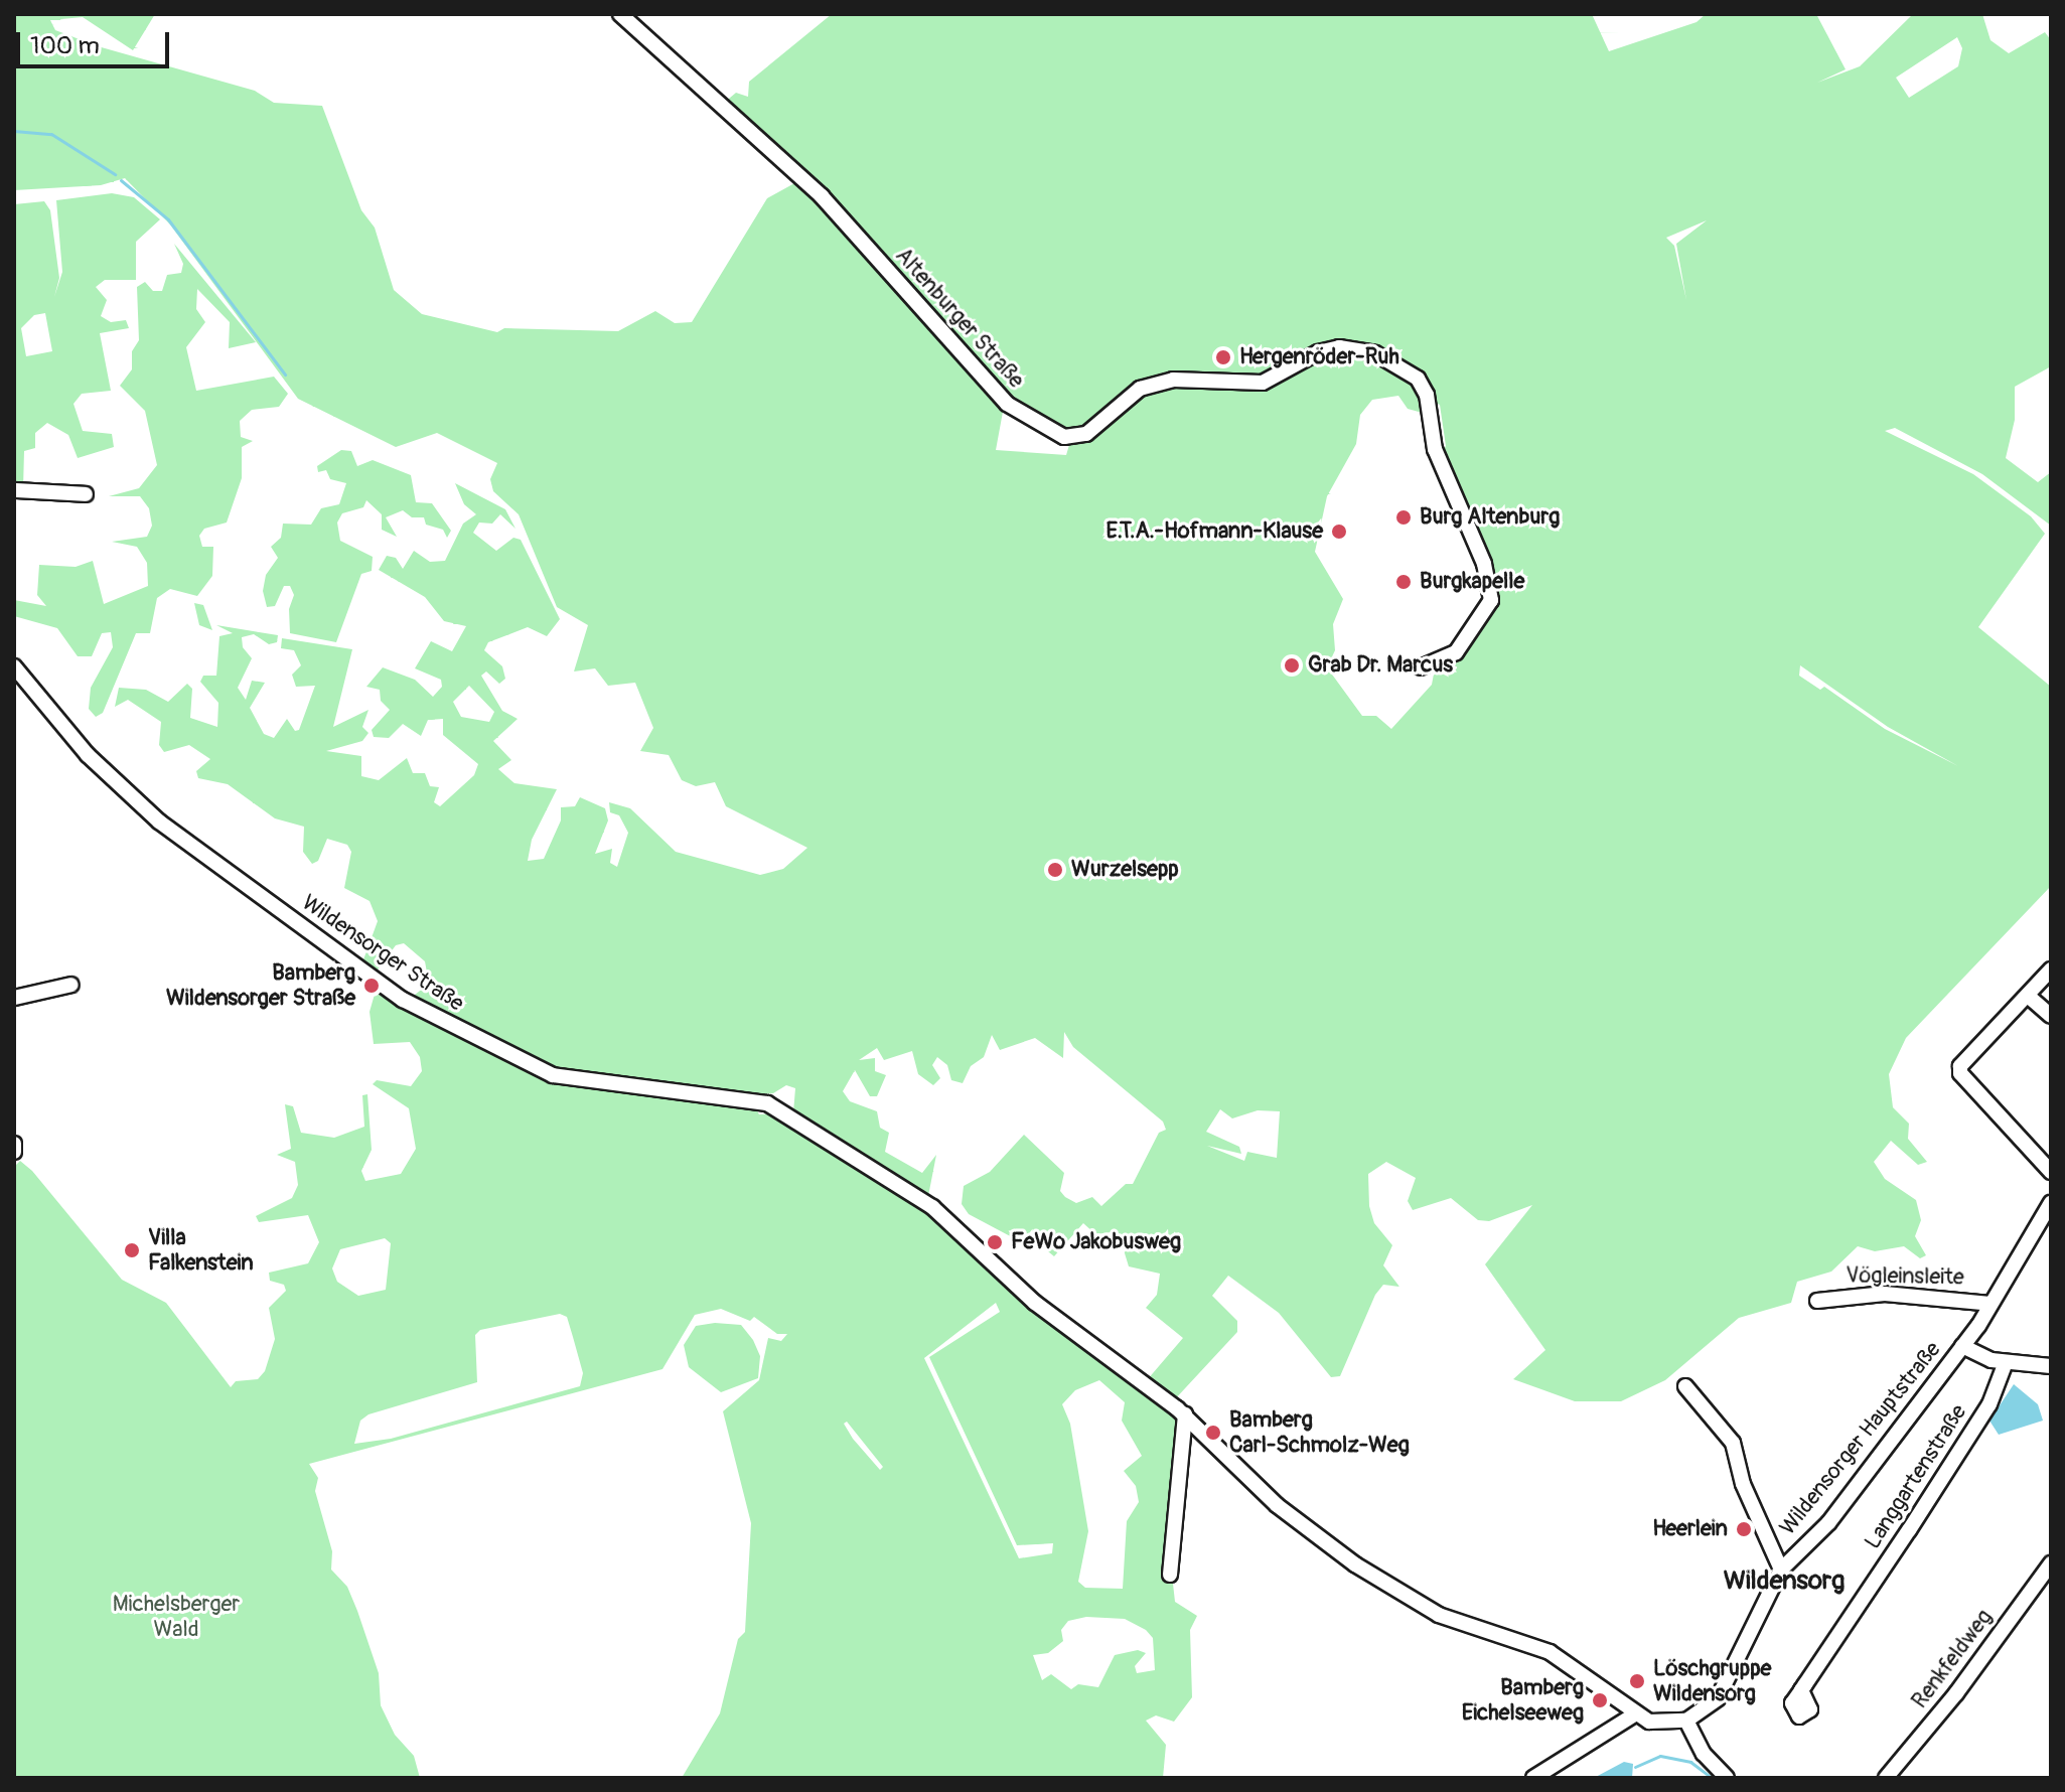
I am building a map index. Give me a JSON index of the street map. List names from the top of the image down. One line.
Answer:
{"streets":{"street":["Altenburger Straße","Wildensorger Straße","Vögleinsleite","Wildensorger Hauptstraße","Langgartenstraße","Renkfeldweg"]},"crossings":[["Vögleinsleite","Wildensorger Hauptstraße"]],"districts":["Wildensorg"],"parks":["Michelsberger Wald"],"places":["Hergenröder-Ruh","Burg Altenburg","E.T.A.-Hofmann-Klause","Burgkapelle","Grab Dr. Marcus","Wurzelsepp","Bamberg Wildensorger Straße","FeWo Jakobusweg","Villa Falkenstein","Bamberg Carl-Schmolz-Weg","Heerlein","Löschgruppe Wildensorg","Bamberg Eichelseeweg"],"scale_bar":"100 m"}
